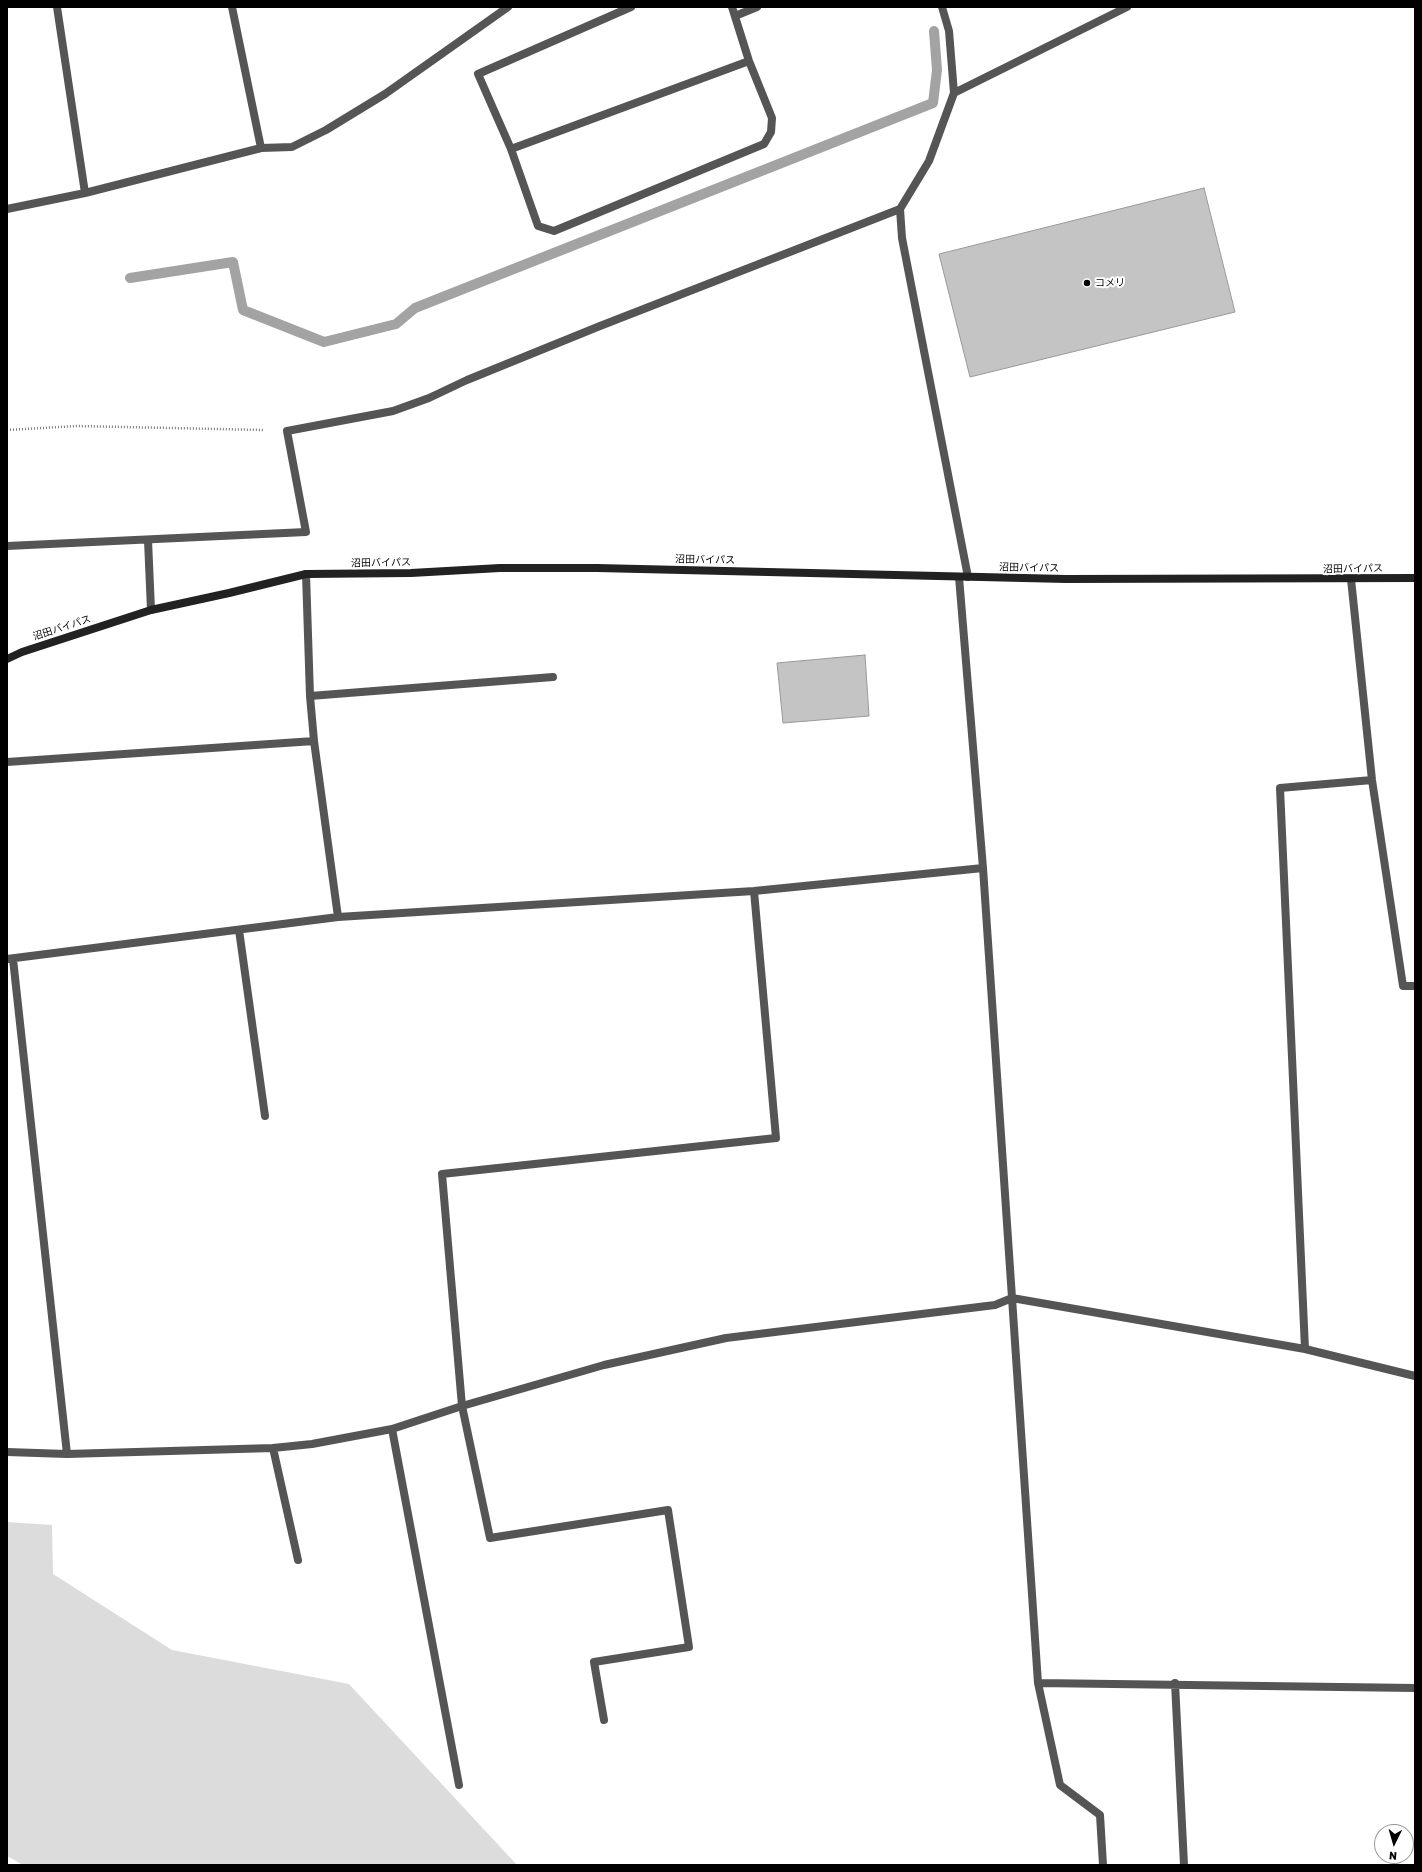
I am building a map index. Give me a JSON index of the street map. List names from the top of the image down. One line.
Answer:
{"streets":{"street":["沼田バイパス"]},"places":["コメリ"],"north":"bottom"}
